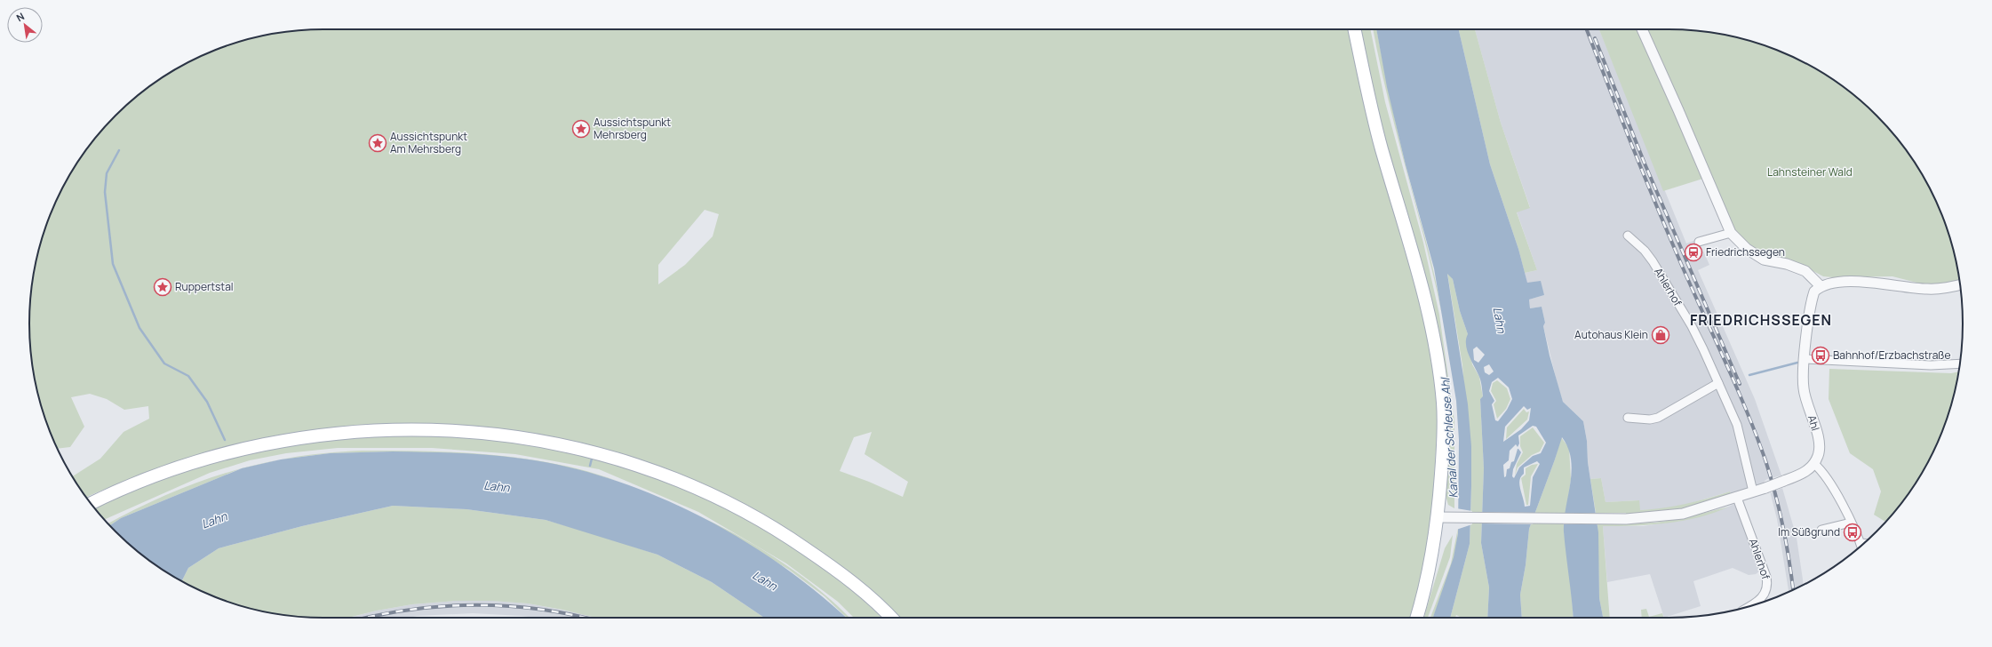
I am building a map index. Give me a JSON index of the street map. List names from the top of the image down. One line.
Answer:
{"streets":{"street":["Ahlerhof","Ahl"]},"districts":["FRIEDRICHSSEGEN"],"water":["Lahn","Kanal der Schleuse Ahl"],"parks":["Lahnsteiner Wald"],"places":{"place":["Aussichtspunkt Mehrsberg","Aussichtspunkt Am Mehrsberg","Ruppertstal"],"station":["Friedrichssegen"],"shop":["Autohaus Klein"],"bus stop":["Bahnhof/Erzbachstraße","Im Süßgrund"]},"north":"top left"}
